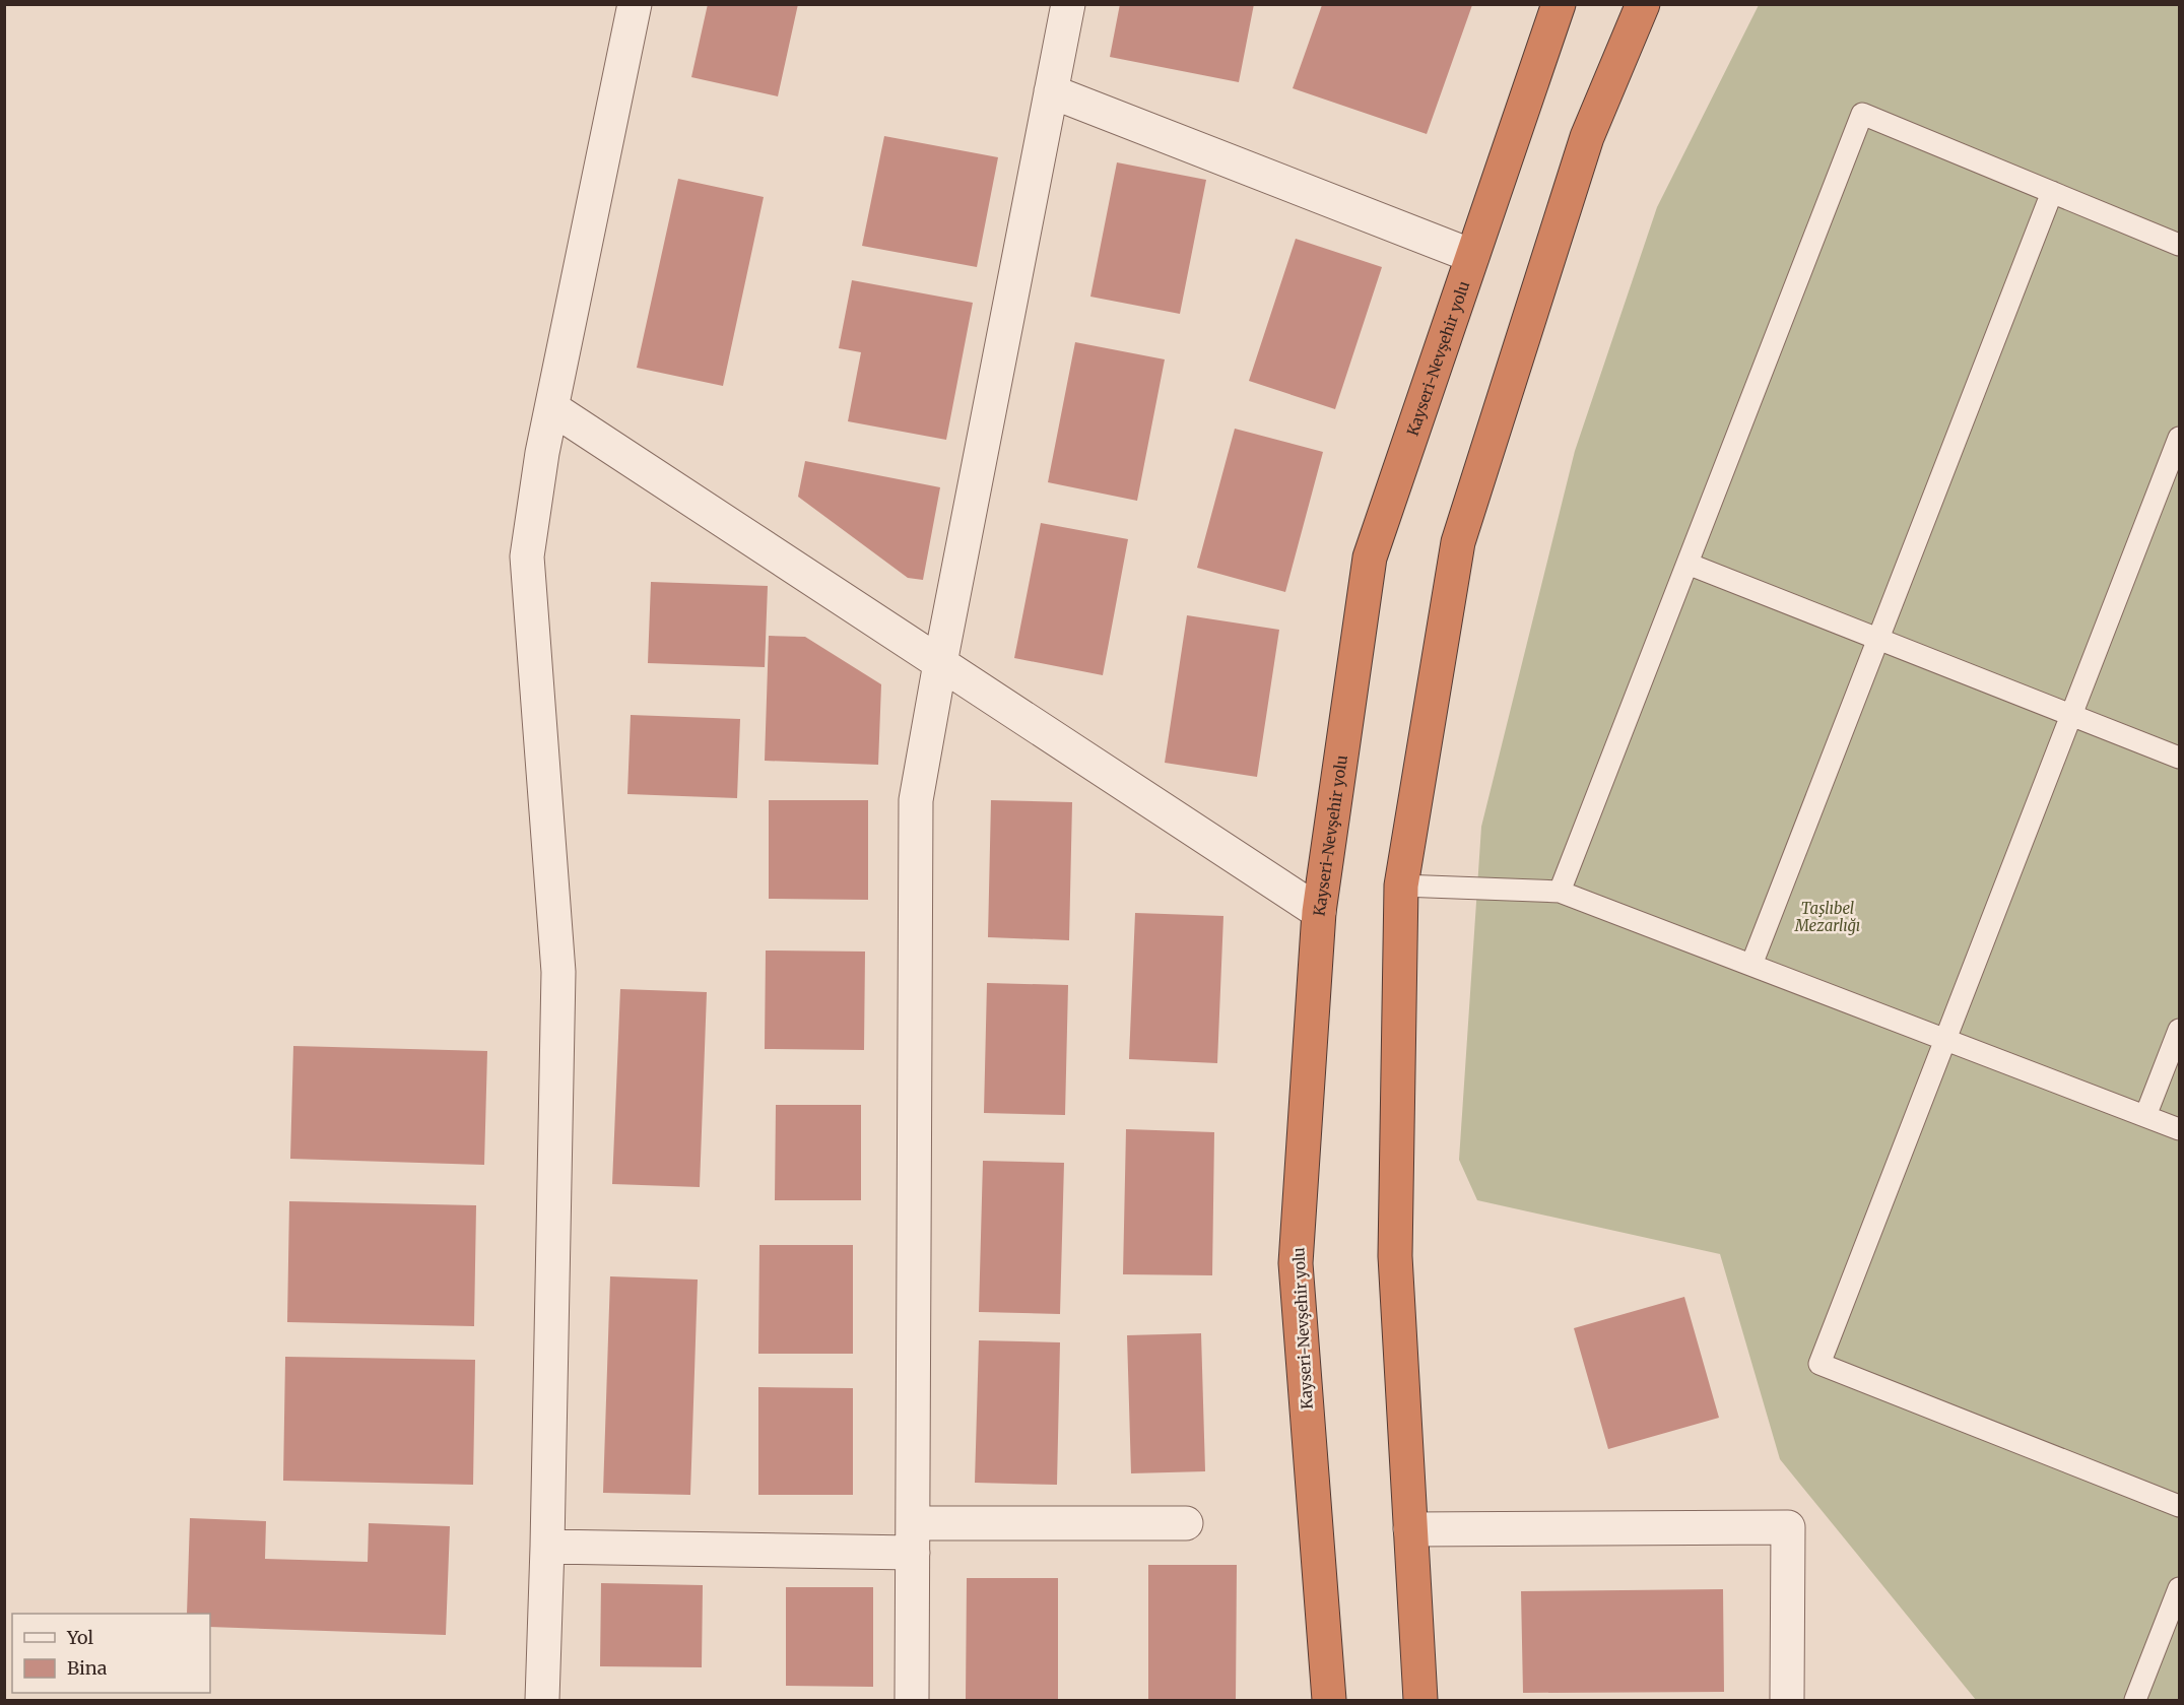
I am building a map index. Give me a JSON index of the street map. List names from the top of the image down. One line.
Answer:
{"streets":{"highway":["Kayseri-Nevşehir yolu"]},"parks":["Taşlıbel Mezarlığı"],"legend":["Yol","Bina"]}
